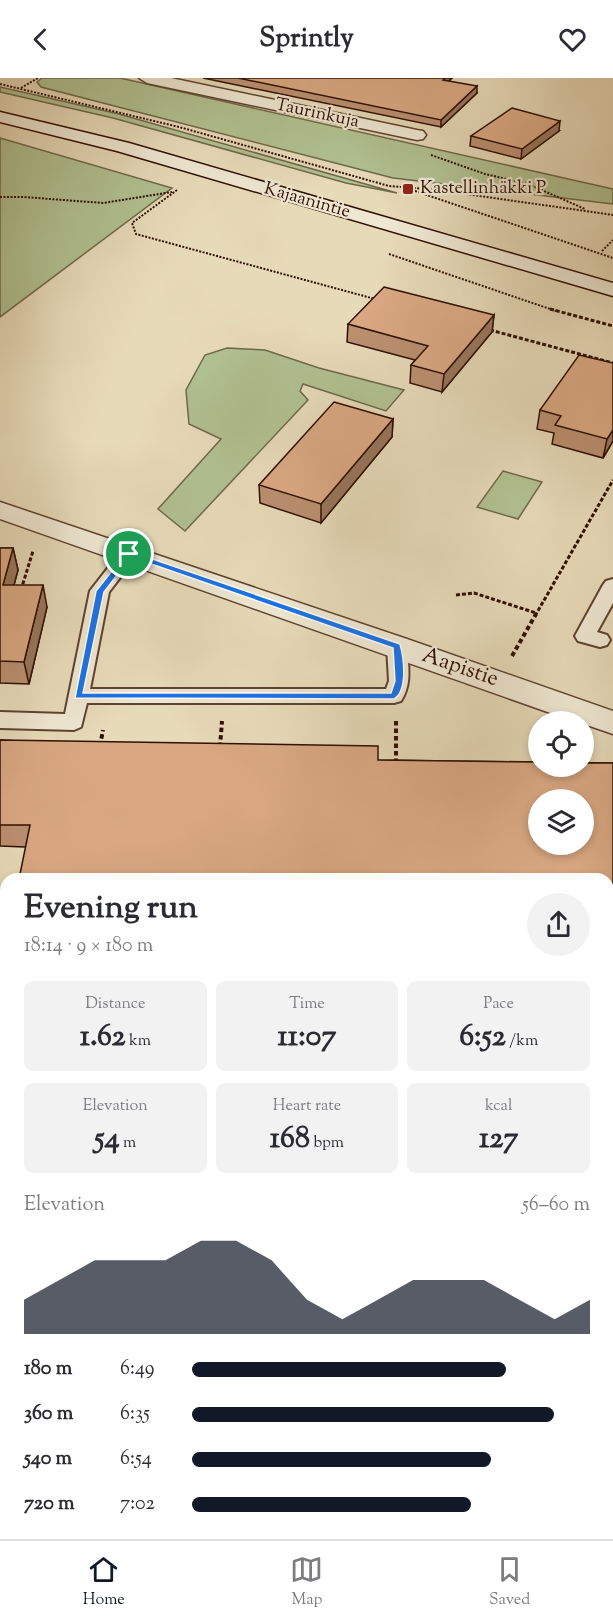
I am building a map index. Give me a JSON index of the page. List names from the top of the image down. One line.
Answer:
{"streets":{"street":["Taurinkuja","Kajaanintie","Aapistie"]},"places":{"transit":["Kastellinhäkki P"]},"page":{"header":"Sprintly","heading":["Evening run","18:14 · 9 × 180 m"],"stats":[["Distance","1.62 km"],["Time","11:07"],["Pace","6:52 /km"],["Elevation","54 m"],["Heart rate","168 bpm"],["kcal","127"]],"chart":["Elevation","56–60 m"],"list":[{"name":"180 m","note":"6:49"},{"name":"360 m","note":"6:35"},{"name":"540 m","note":"6:54"},{"name":"720 m","note":"7:02"}],"tabs":["Home","Map","Saved"]}}
